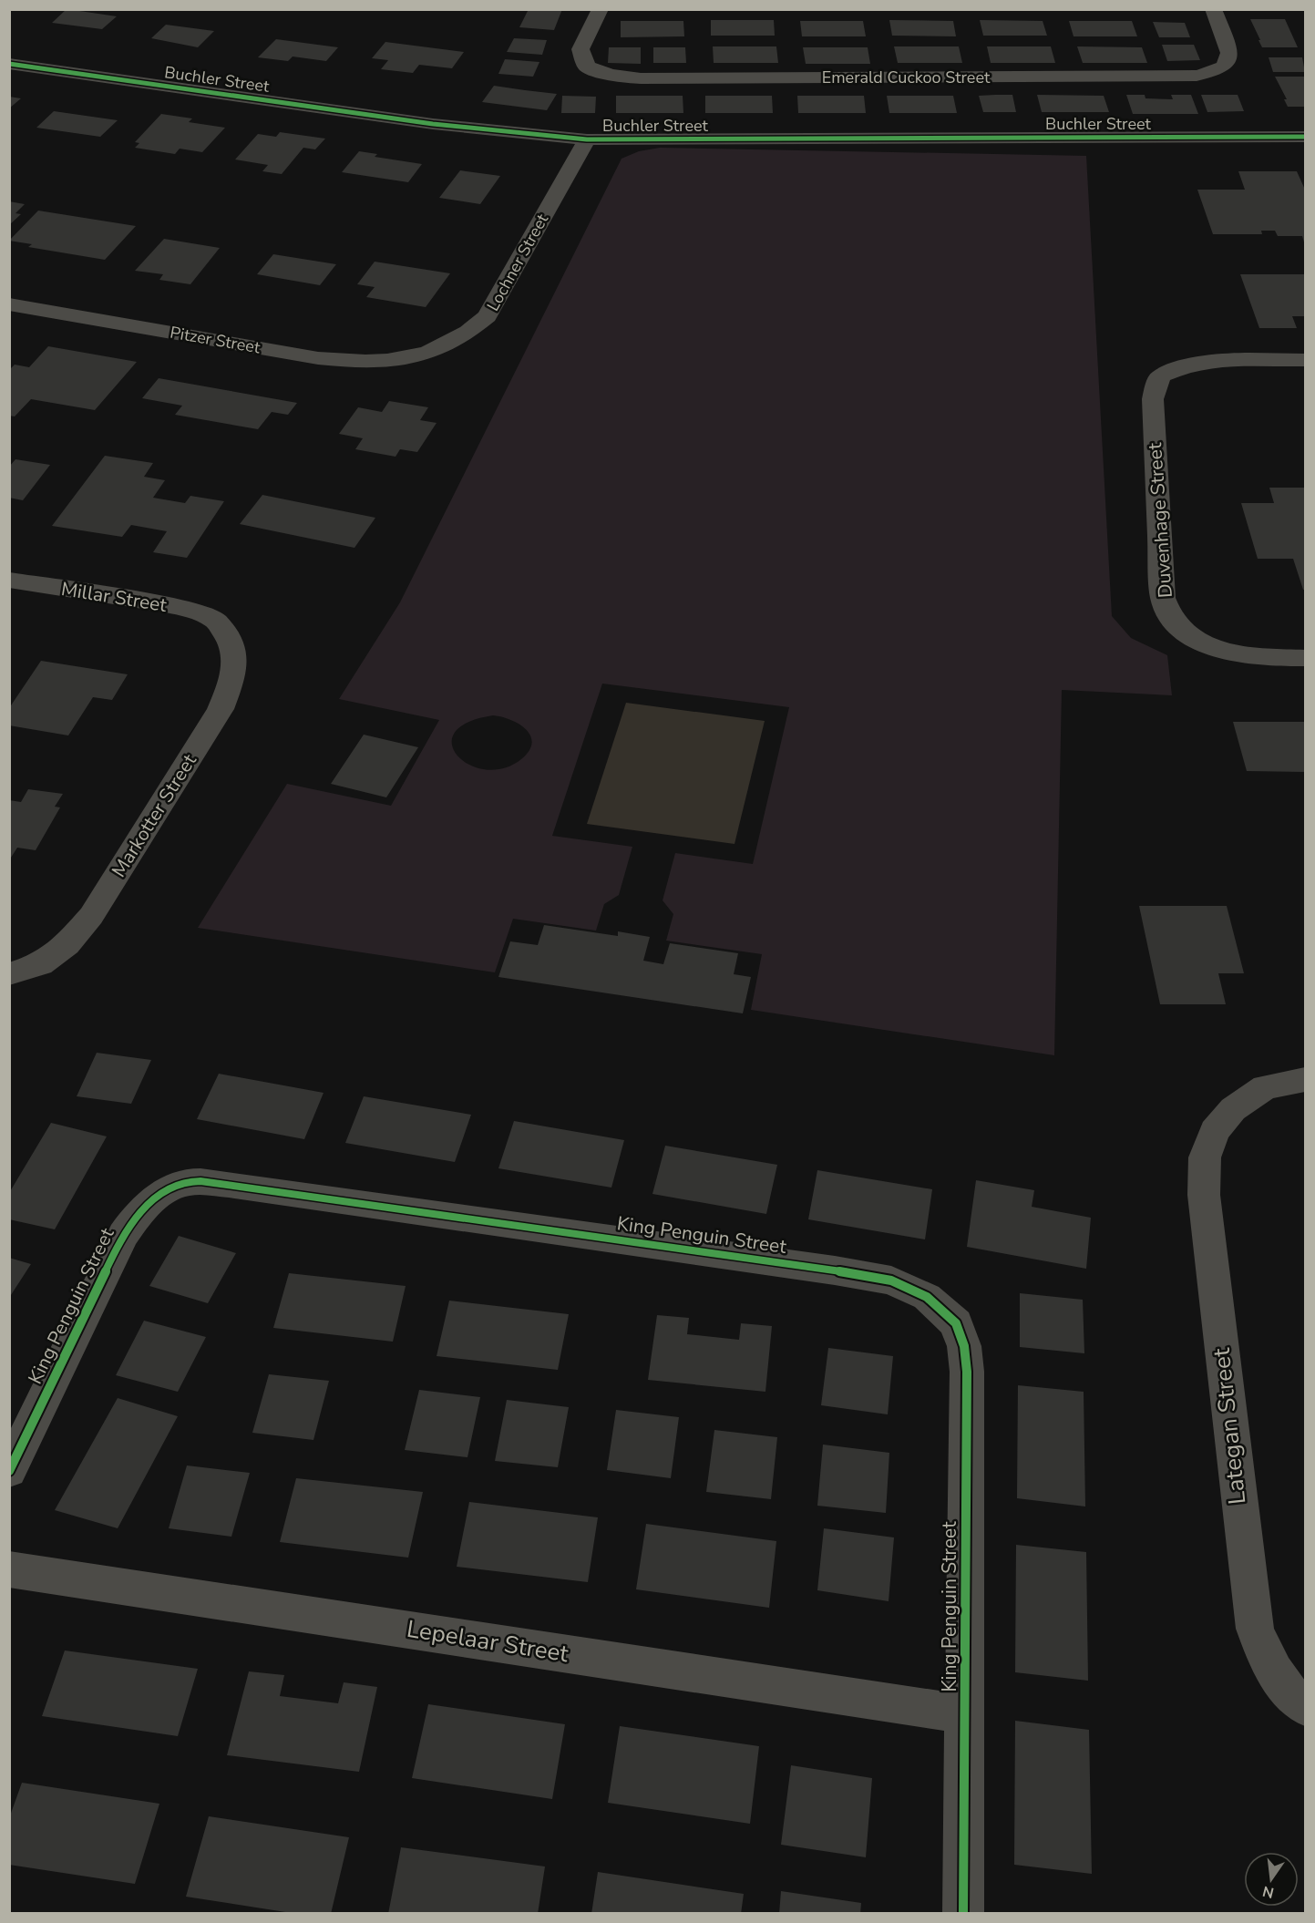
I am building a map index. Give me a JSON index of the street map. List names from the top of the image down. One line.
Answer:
{"streets":{"street":["Emerald Cuckoo Street","Buchler Street","Lochner Street","Pitzer Street","Duvenhage Street","Millar Street","Markotter Street","King Penguin Street","Lategan Street","Lepelaar Street"]},"crossings":[["Buchler Street","Lochner Street"],["Lochner Street","Pitzer Street"],["Millar Street","Markotter Street"],["King Penguin Street","Lepelaar Street"]],"north":"bottom"}
